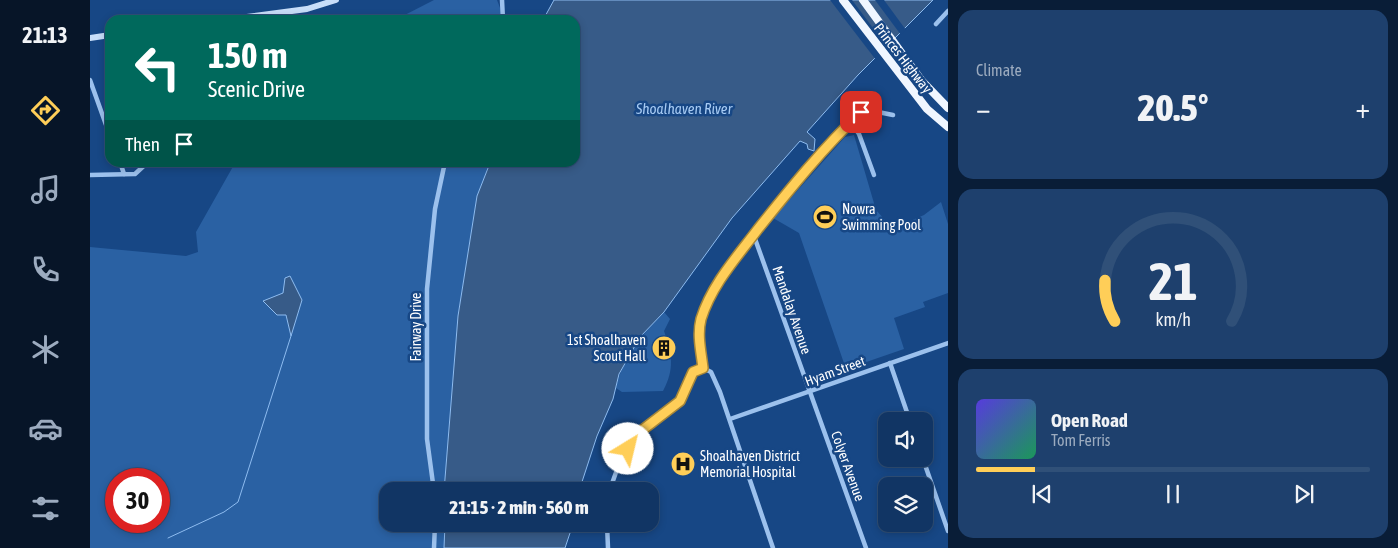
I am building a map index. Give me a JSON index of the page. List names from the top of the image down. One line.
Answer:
{"streets":{"highway":["Princes Highway"],"street":["Mandalay Avenue","Fairway Drive","Hyam Street","Colyer Avenue"]},"crossings":[["Mandalay Avenue","Hyam Street"],["Mandalay Avenue","Colyer Avenue"],["Hyam Street","Colyer Avenue"]],"water":["Shoalhaven River"],"places":{"sports":["Nowra Swimming Pool"],"building":["1st Shoalhaven Scout Hall"],"hospital":["Shoalhaven District Memorial Hospital"]},"page":{"tabs":"21:13","tile":"Climate","turn":["150 m","Scenic Drive"],"heat":["−","20.5°","+"],"then":"Then","song":["Open Road","Tom Ferris"],"limit":"30","trip":"21:15 · 2 min · 560 m","gauge":["21","km/h"]}}
